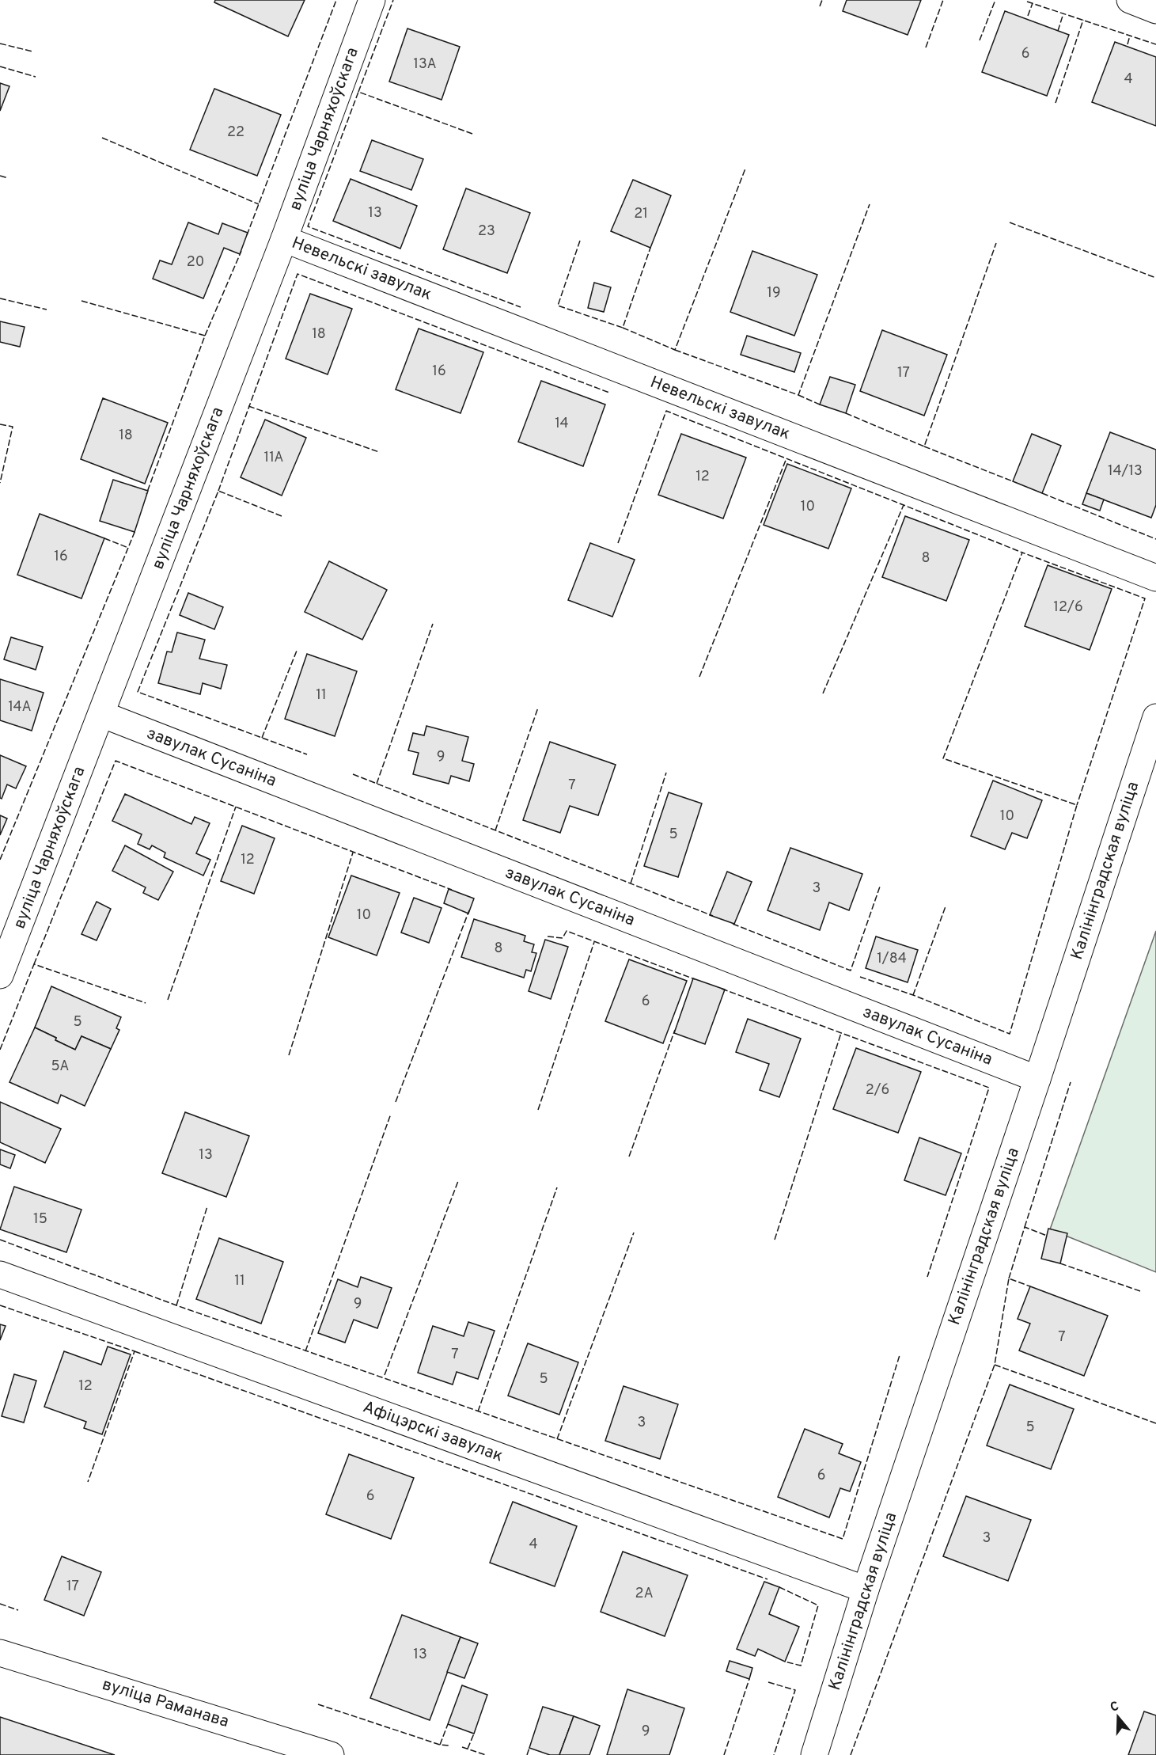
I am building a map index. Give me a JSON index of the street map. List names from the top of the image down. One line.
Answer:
{"streets":{"street":["вуліца Чарняхоўскага","Невельскі завулак","завулак Сусаніна","Калінінградская вуліца","Афіцэрскі завулак","вуліца Раманава"]},"crossings":[["вуліца Чарняхоўскага","Невельскі завулак"],["вуліца Чарняхоўскага","завулак Сусаніна"],["завулак Сусаніна","Калінінградская вуліца"],["Калінінградская вуліца","Афіцэрскі завулак"]],"house_numbers":["6","13А","4","22","13","21","23","20","19","18","16","17","14","18","11А","14/13","12","10","16","8","12/6","11","14А","9","7","10","5","12","3","10","8","1/84","6","5","5А","2/6","13","15","11","9","7","7","5","12","3","5","6","6","3","4","17","2А","13","9"],"north":"top"}
